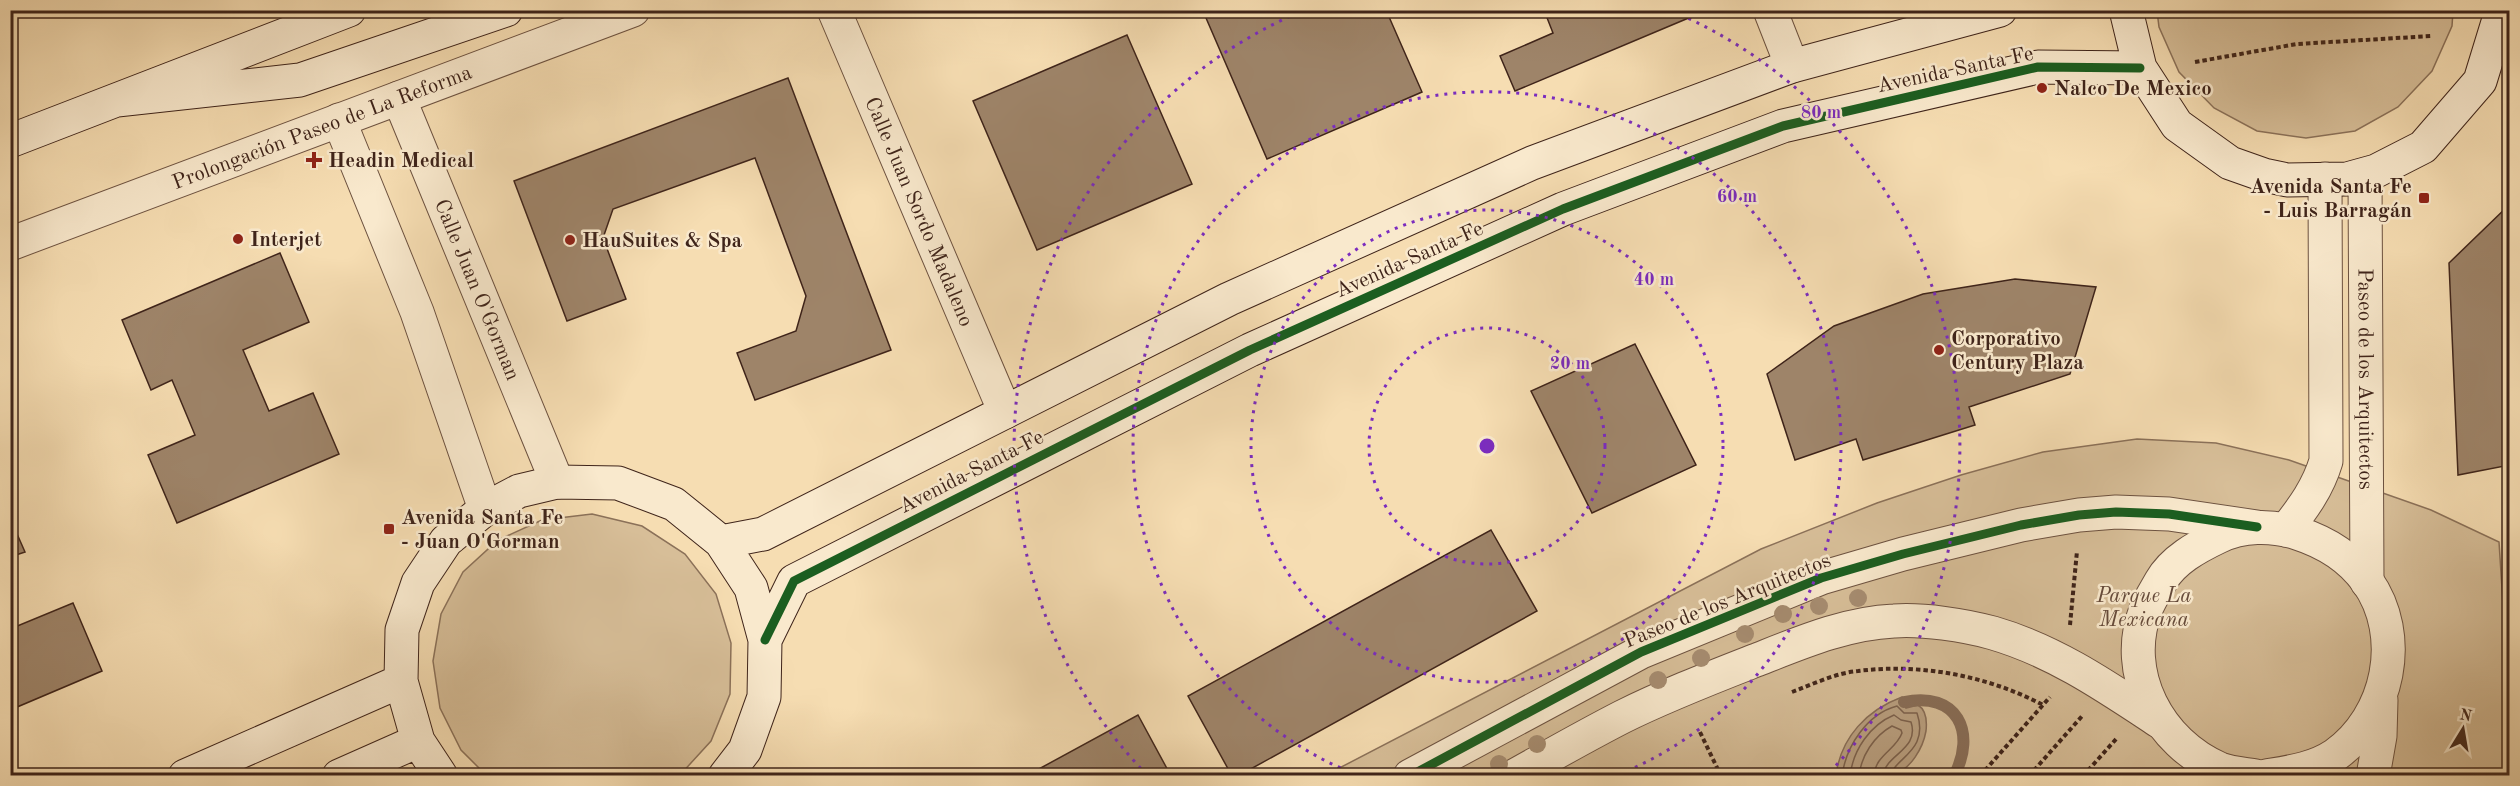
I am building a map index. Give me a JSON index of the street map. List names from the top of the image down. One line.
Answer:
{"streets":{"street":["Avenida Santa Fe","Prolongación Paseo de La Reforma","Calle Juan Sordo Madaleno","Calle Juan O'Gorman","Paseo de los Arquitectos"]},"crossings":[["Avenida Santa Fe","Calle Juan Sordo Madaleno"],["Prolongación Paseo de La Reforma","Calle Juan O'Gorman"]],"parks":["Parque La Mexicana"],"places":{"other":["Nalco De Mexico","Interjet","HauSuites & Spa","Corporativo Century Plaza"],"health":["Headin Medical"],"transit":["Avenida Santa Fe - Luis Barragán","Avenida Santa Fe - Juan O'Gorman"]},"north":"top","rings":["80 m","60 m","40 m","20 m"]}
